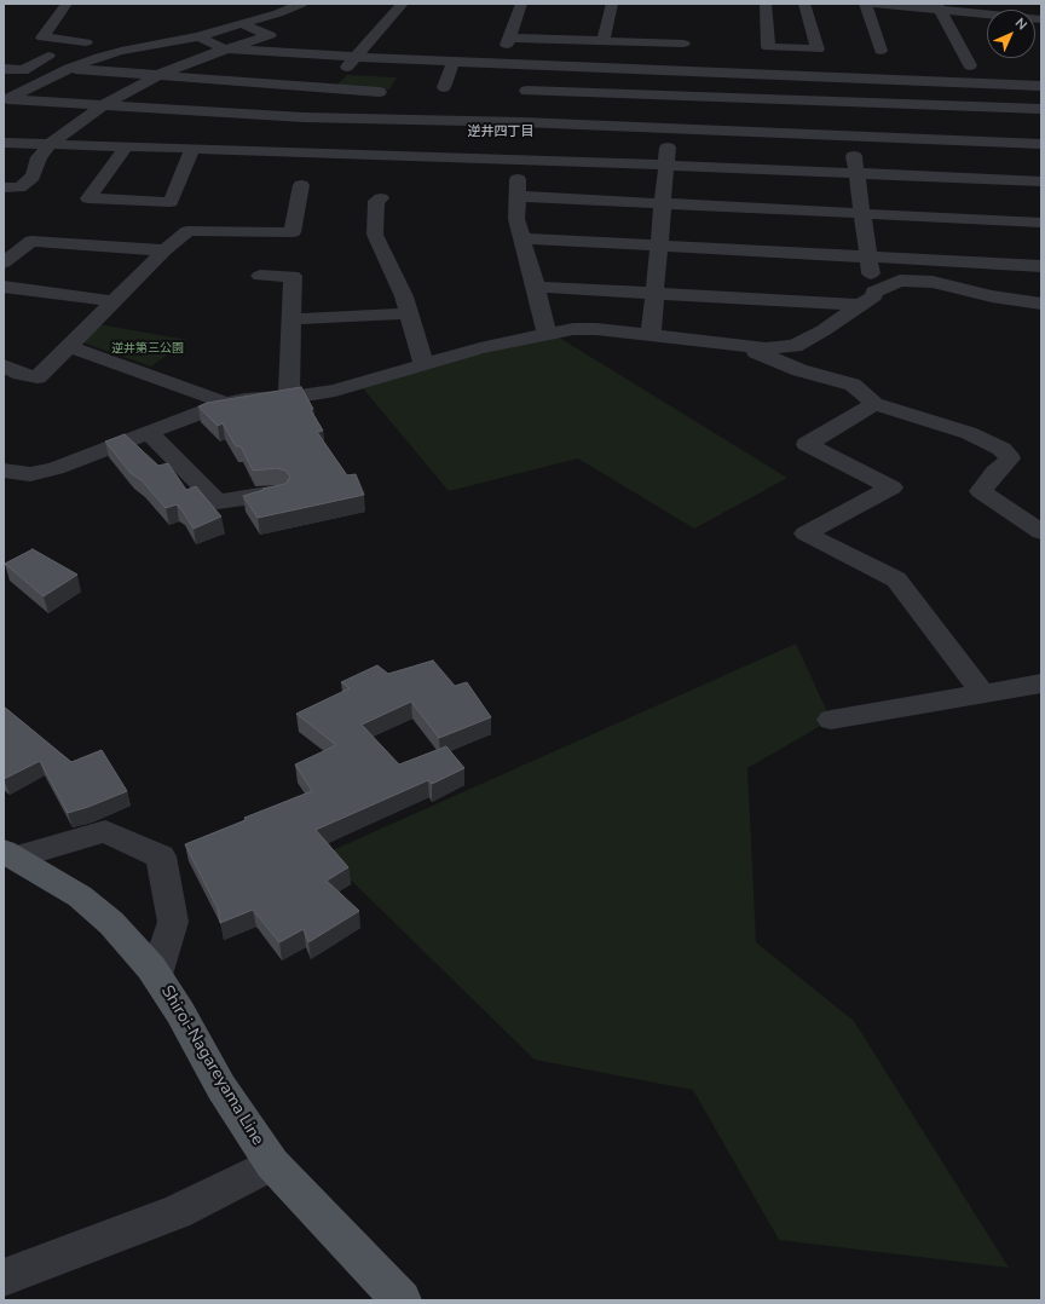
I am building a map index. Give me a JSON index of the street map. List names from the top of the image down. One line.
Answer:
{"streets":{"main road":["Shiroi-Nagareyama Line"]},"districts":["逆井四丁目"],"parks":["逆井第三公園"],"north":"top right"}
